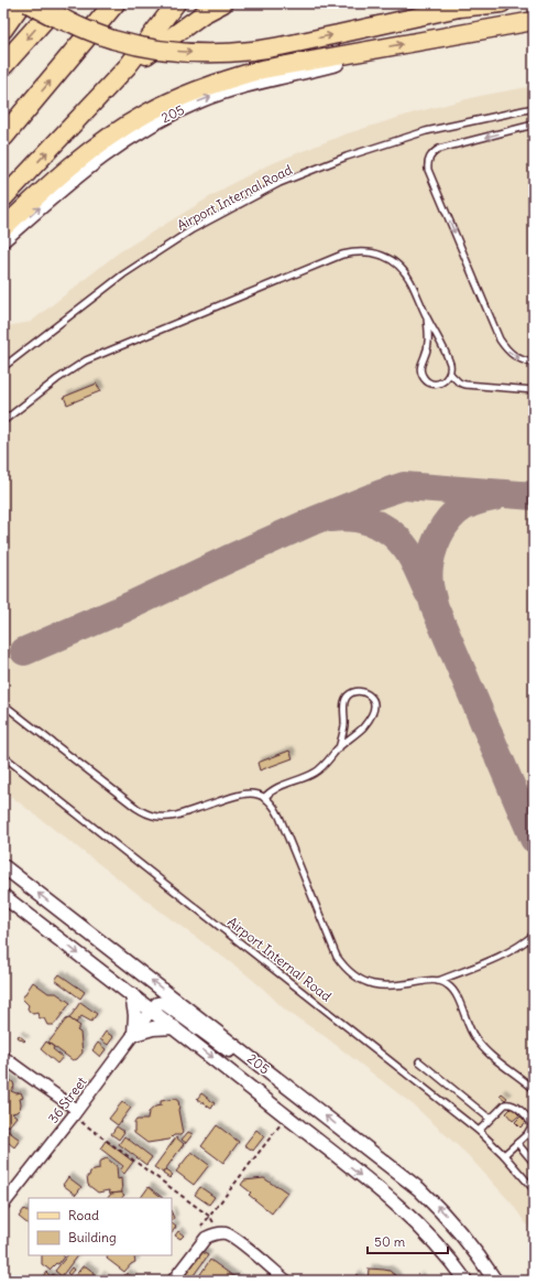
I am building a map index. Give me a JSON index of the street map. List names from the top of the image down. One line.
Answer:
{"streets":{"street":["205","36 Street"],"lane":["Airport Internal Road"]},"crossings":[["205","36 Street"]],"legend":["Road","Building"],"scale_bar":"50 m"}
